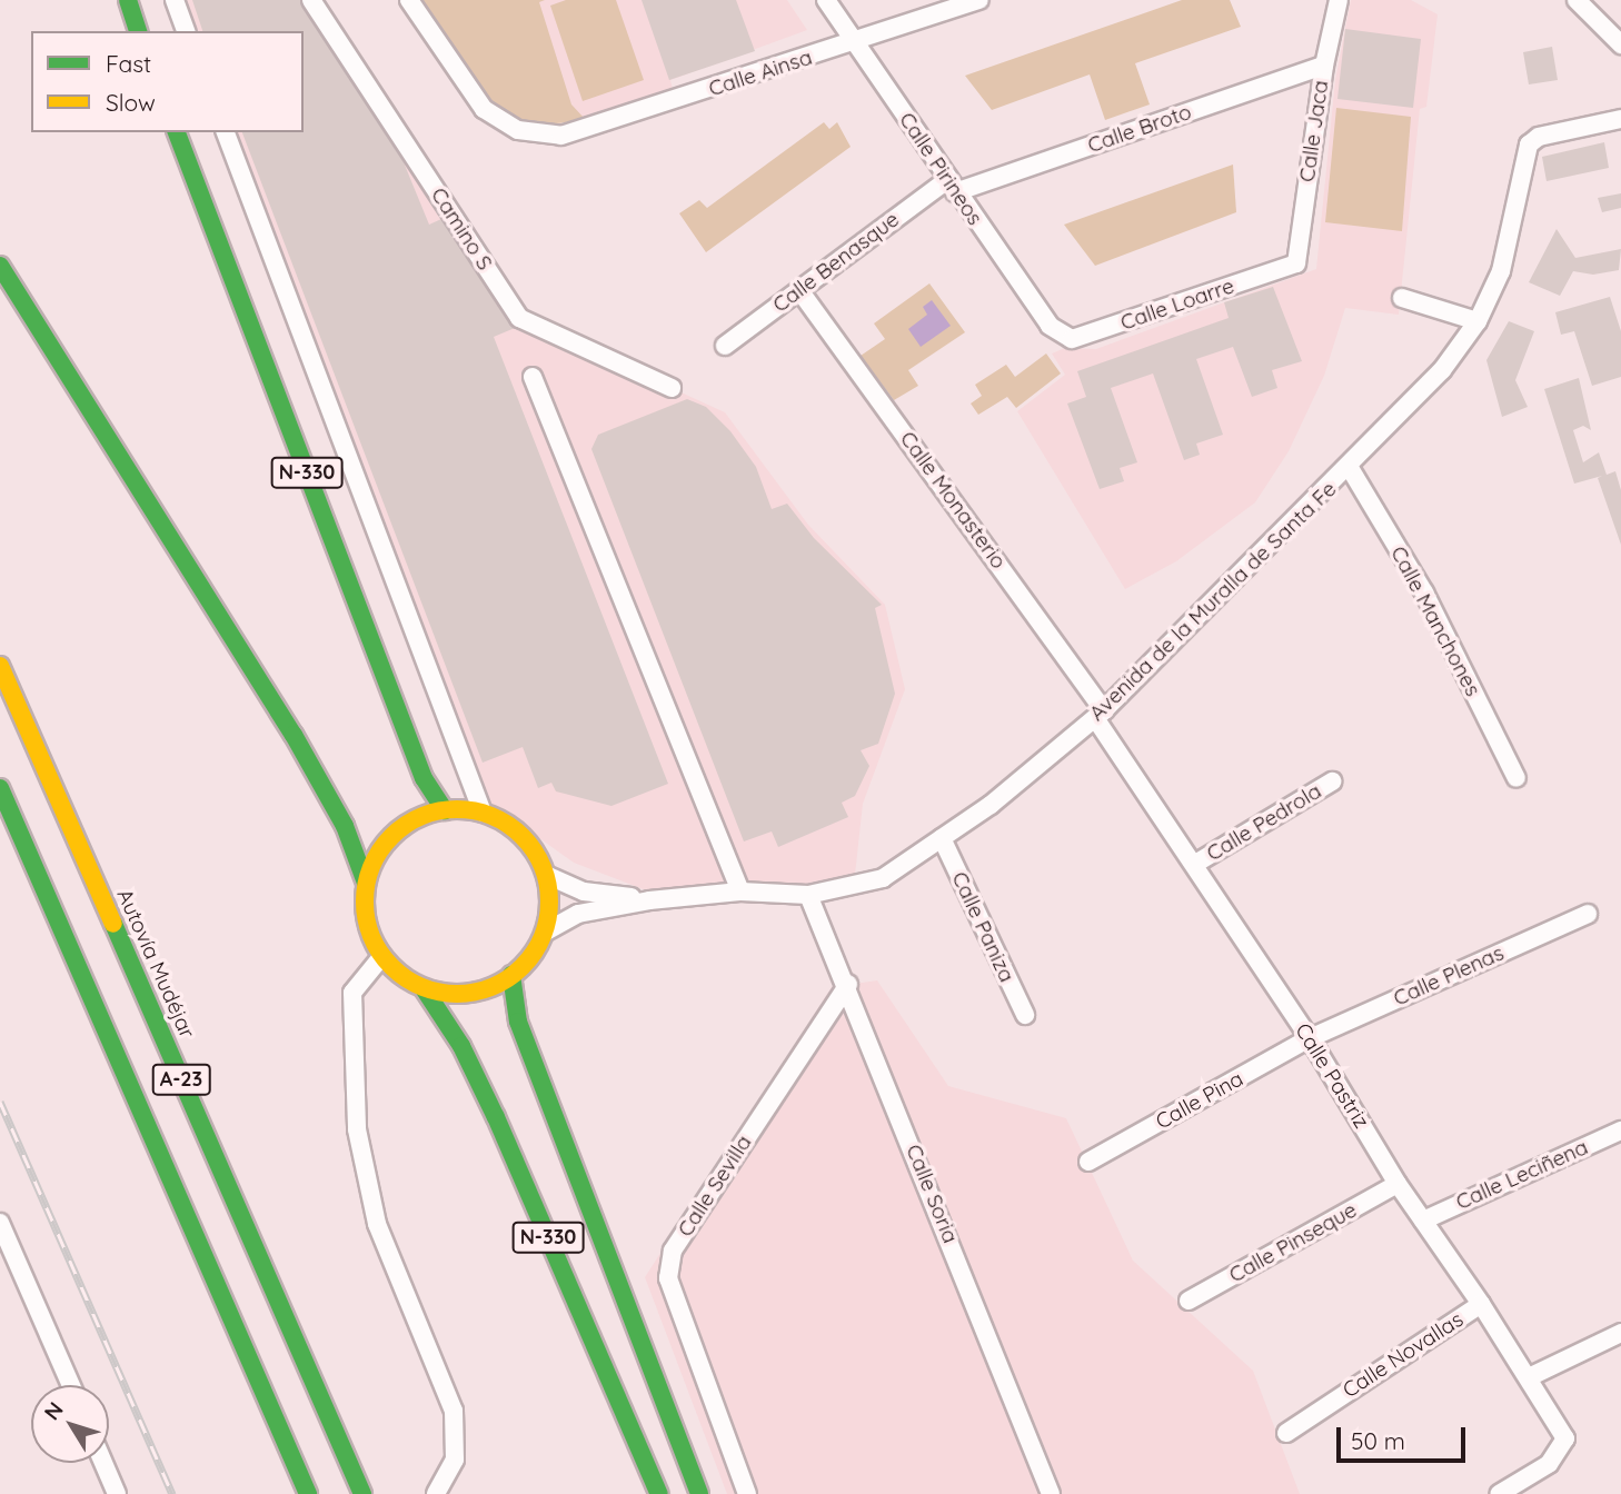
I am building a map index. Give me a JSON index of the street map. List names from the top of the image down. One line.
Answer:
{"streets":{"highway":["N-330","Autovía Mudéjar","A-23"],"street":["Calle Ainsa","Calle Broto","Calle Jaca","Calle Pirineos","Camino S","Calle Benasque","Calle Loarre","Calle Monasterio","Avenida de la Muralla de Santa Fe","Calle Manchones","Calle Pedrola","Calle Paniza","Calle Plenas","Calle Pastriz","Calle Pina","Calle Leciñena","Calle Sevilla","Calle Soria","Calle Pinseque","Calle Novallas"]},"crossings":[["Calle Ainsa","Calle Pirineos"],["Calle Broto","Calle Jaca"],["Calle Broto","Calle Pirineos"],["Calle Broto","Calle Benasque"],["Calle Jaca","Calle Loarre"],["Calle Pirineos","Calle Benasque"],["Calle Pirineos","Calle Loarre"],["Calle Benasque","Calle Monasterio"],["N-330","Avenida de la Muralla de Santa Fe"],["Calle Monasterio","Avenida de la Muralla de Santa Fe"],["Calle Monasterio","Calle Pastriz"],["Avenida de la Muralla de Santa Fe","Calle Manchones"],["Avenida de la Muralla de Santa Fe","Calle Paniza"],["Avenida de la Muralla de Santa Fe","Calle Pastriz"],["Avenida de la Muralla de Santa Fe","Calle Soria"],["Calle Pedrola","Calle Pastriz"],["Calle Plenas","Calle Pastriz"],["Calle Plenas","Calle Pina"],["Calle Pastriz","Calle Pina"],["Calle Pastriz","Calle Leciñena"],["Calle Pastriz","Calle Pinseque"],["Calle Pastriz","Calle Novallas"],["Calle Sevilla","Calle Soria"]],"legend":["Fast","Slow"],"scale_bar":"50 m","north":"top left"}
